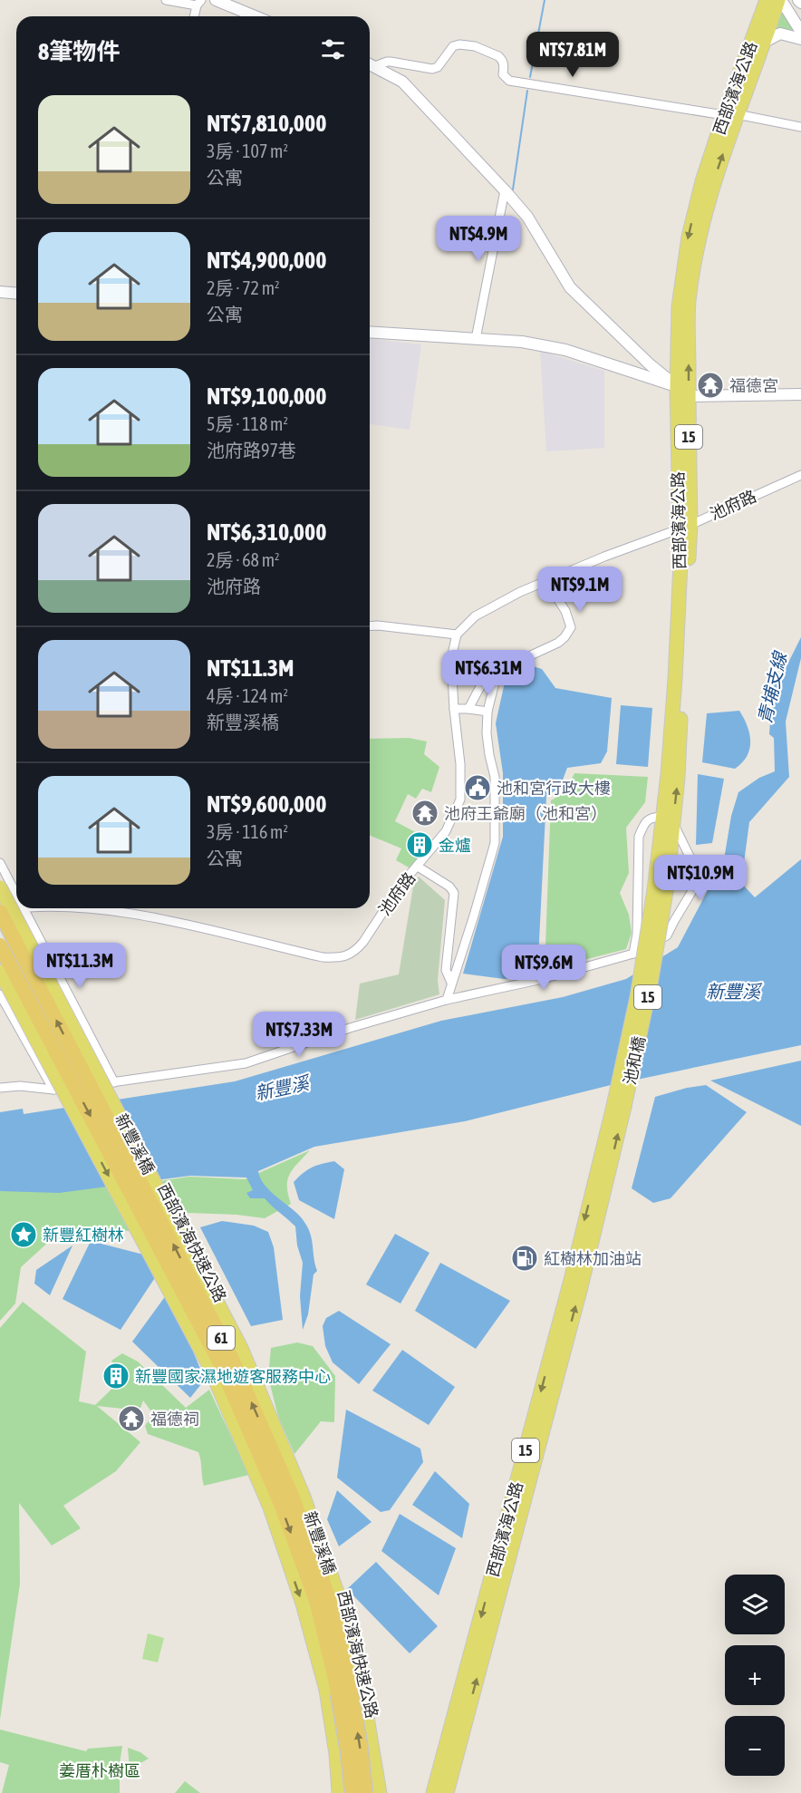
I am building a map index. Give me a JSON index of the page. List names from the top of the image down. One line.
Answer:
{"streets":{"highway":["西部濱海快速公路","61"],"main road":["西部濱海公路","15","池和橋","新豐溪橋"],"street":["池府路"]},"crossings":[["西部濱海公路","池府路"],["西部濱海公路","池和橋"],["池府路","西部濱海快速公路"]],"water":["青埔支線","新豐溪"],"parks":["姜厝朴樹區"],"places":{"temple":["福德宮","池府王爺廟（池和宮）","福德祠"],"public building":["池和宮行政大樓"],"building":["金爐","新豐國家濕地遊客服務中心"],"place":["新豐紅樹林"],"fuel station":["紅樹林加油站"]},"page":{"heading":"8筆物件","price":["NT$7.81M","NT$4.9M","NT$9.1M","NT$6.31M","NT$10.9M","NT$11.3M","NT$9.6M","NT$7.33M"],"list":[{"name":"NT$7,810,000","note":"3房 · 107 m² · 公寓"},{"name":"NT$4,900,000","note":"2房 · 72 m² · 公寓"},{"name":"NT$9,100,000","note":"5房 · 118 m² · 池府路97巷"},{"name":"NT$6,310,000","note":"2房 · 68 m² · 池府路"},{"name":"NT$11.3M","note":"4房 · 124 m² · 新豐溪橋"},{"name":"NT$9,600,000","note":"3房 · 116 m² · 公寓"}],"map_buttons":["+","−"]}}
